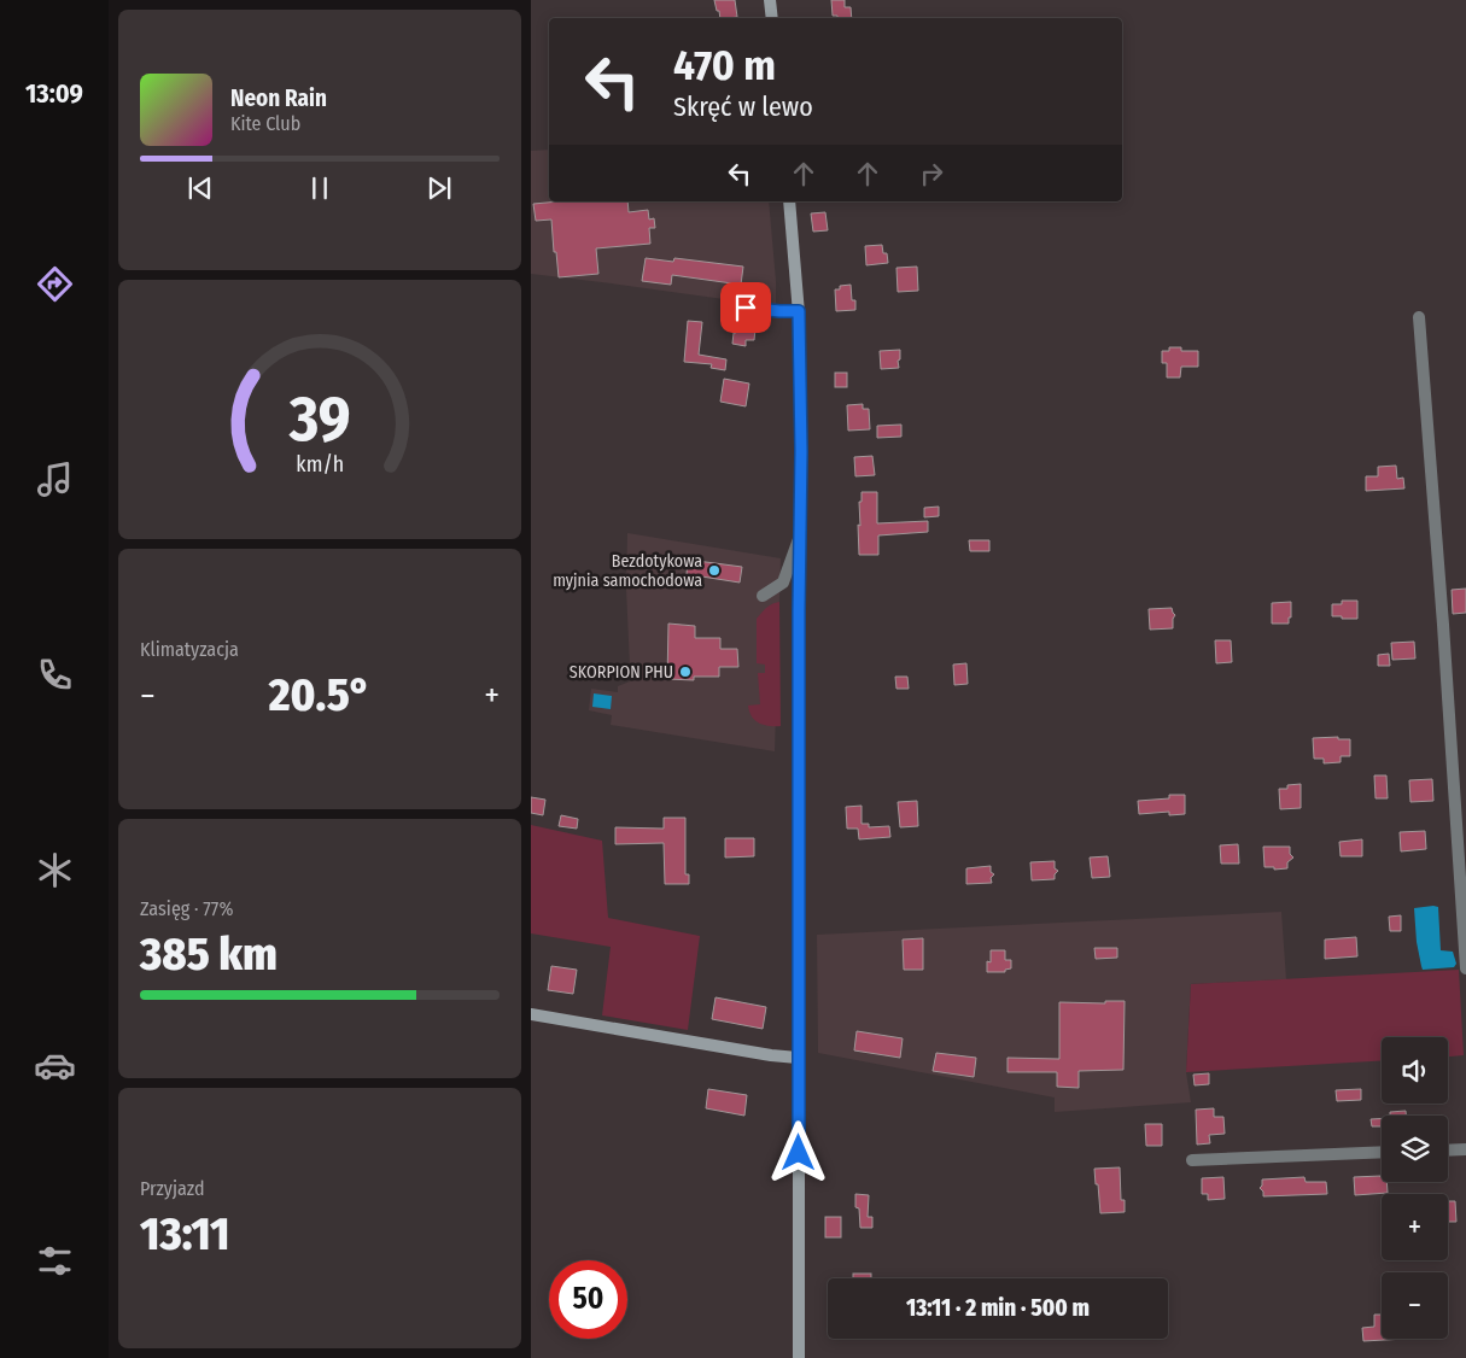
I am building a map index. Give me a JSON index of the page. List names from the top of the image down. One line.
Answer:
{"places":["Bezdotykowa myjnia samochodowa","SKORPION PHU"],"page":{"tabs":"13:09","turn":["470 m","Skręć w lewo"],"song":["Neon Rain","Kite Club"],"tile":["Klimatyzacja",["Zasięg · 77%","385 km"],["Przyjazd","13:11"]],"heat":["−","20.5°","+"],"map_buttons":["+","−"],"limit":"50","trip":"13:11 · 2 min · 500 m","gauge":["39","km/h"]}}
